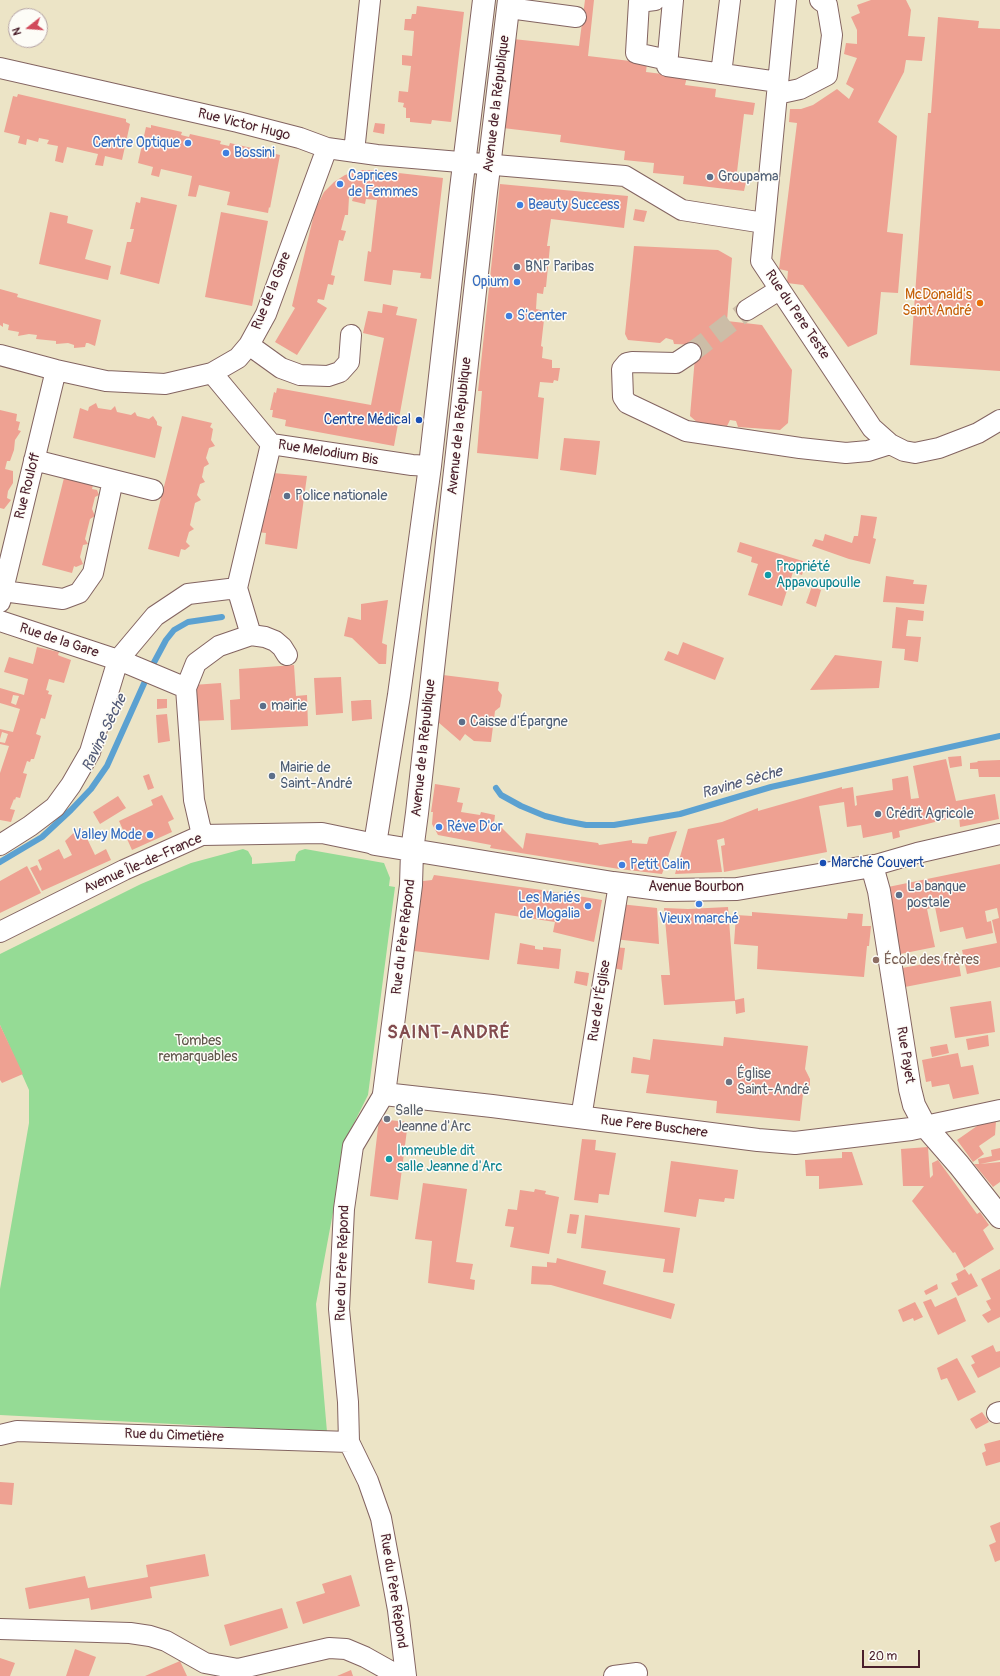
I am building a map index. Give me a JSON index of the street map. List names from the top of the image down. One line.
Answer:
{"streets":{"main road":["Avenue de la République","Avenue Île-de-France","Avenue Bourbon","Rue du Père Répond","Rue Payet","Rue Pere Buschere"],"street":["Rue Victor Hugo","Rue de la Gare","Rue du Pere Teste","Rue Melodium Bis","Rue Rouloff","Rue de l'Église","Rue du Cimetière"]},"crossings":[["Avenue de la République","Rue Victor Hugo"],["Avenue de la République","Rue Melodium Bis"],["Avenue de la République","Avenue Île-de-France"],["Avenue de la République","Avenue Bourbon"],["Avenue de la République","Rue du Père Répond"],["Rue Victor Hugo","Rue de la Gare"],["Rue Victor Hugo","Rue du Pere Teste"],["Rue de la Gare","Rue Melodium Bis"],["Rue de la Gare","Rue Rouloff"],["Avenue Île-de-France","Avenue Bourbon"],["Avenue Île-de-France","Rue du Père Répond"],["Avenue Bourbon","Rue du Père Répond"],["Avenue Bourbon","Rue de l'Église"],["Avenue Bourbon","Rue Payet"],["Rue du Père Répond","Rue Pere Buschere"],["Rue du Père Répond","Rue du Cimetière"],["Rue de l'Église","Rue Pere Buschere"],["Rue Payet","Rue Pere Buschere"]],"districts":["SAINT-ANDRÉ"],"water":["Ravine Sèche"],"parks":["Tombes remarquables"],"places":["Centre Optique","Bossini","Groupama","Caprices de Femmes","Beauty Success","BNP Paribas","Opium","McDonald's Saint André","S'center","Centre Médical","Police nationale","Propriété Appavoupoulle","mairie","Caisse d'Épargne","Mairie de Saint-André","Crédit Agricole","Réve D'or","Valley Mode","Marché Couvert","Petit Calin","La banque postale","Vieux marché","Les Mariés de Mogalia","École des frères","Église Saint-André","Salle Jeanne d'Arc","Immeuble dit salle Jeanne d'Arc"],"scale_bar":"20 m","north":"left"}
